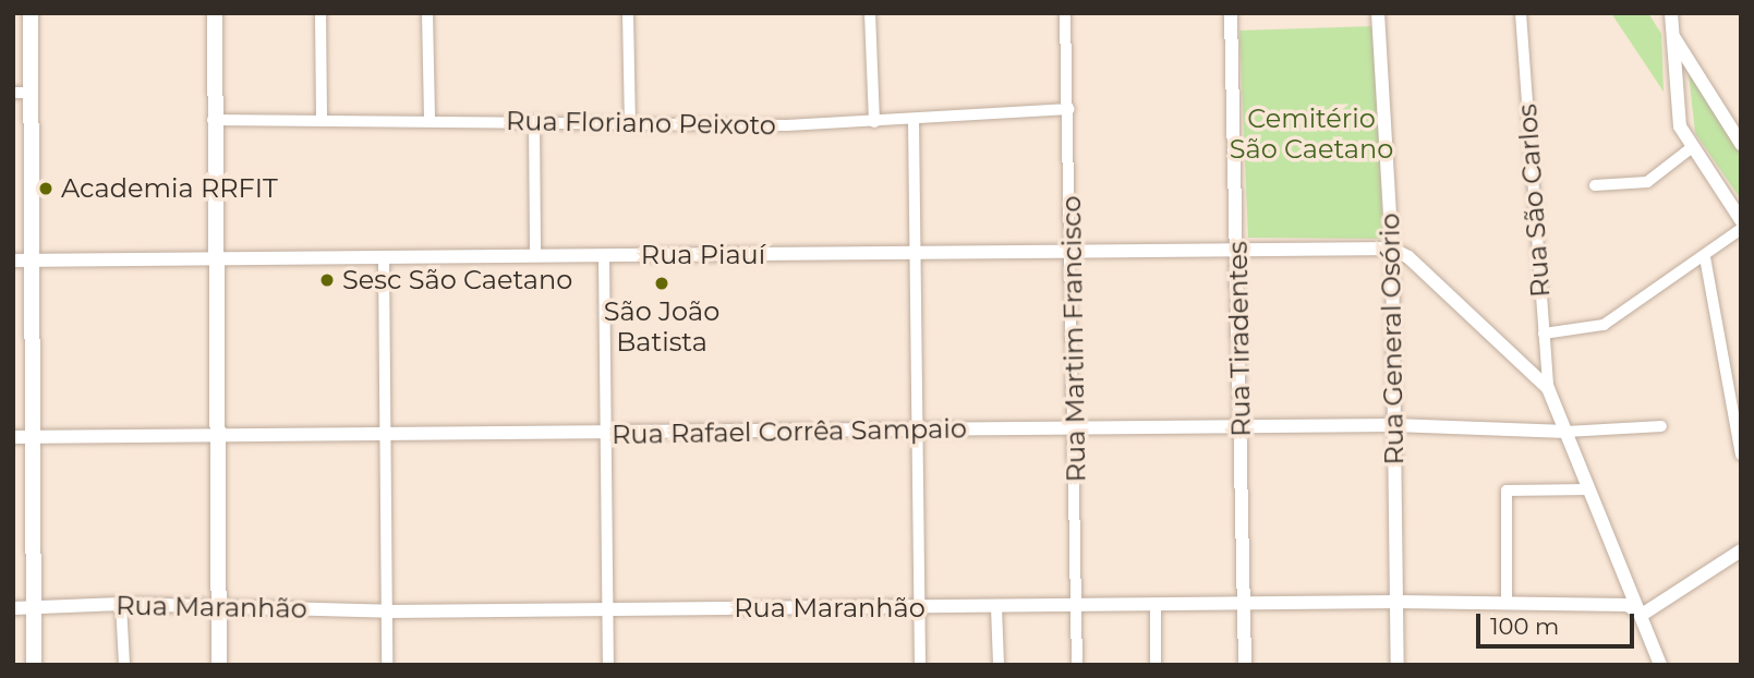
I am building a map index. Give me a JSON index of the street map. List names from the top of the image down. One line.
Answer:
{"streets":{"street":["Rua Floriano Peixoto","Rua São Carlos","Rua Piauí","Rua Martim Francisco","Rua Tiradentes","Rua General Osório","Rua Rafael Corrêa Sampaio","Rua Maranhão"]},"crossings":[["Rua Floriano Peixoto","Rua Martim Francisco"],["Rua Piauí","Rua Martim Francisco"],["Rua Piauí","Rua Tiradentes"],["Rua Piauí","Rua General Osório"],["Rua Martim Francisco","Rua Rafael Corrêa Sampaio"],["Rua Martim Francisco","Rua Maranhão"],["Rua Tiradentes","Rua Rafael Corrêa Sampaio"],["Rua Tiradentes","Rua Maranhão"],["Rua General Osório","Rua Rafael Corrêa Sampaio"],["Rua General Osório","Rua Maranhão"]],"parks":["Cemitério São Caetano"],"places":["Academia RRFIT","Sesc São Caetano","São João Batista"],"scale_bar":"100 m"}
